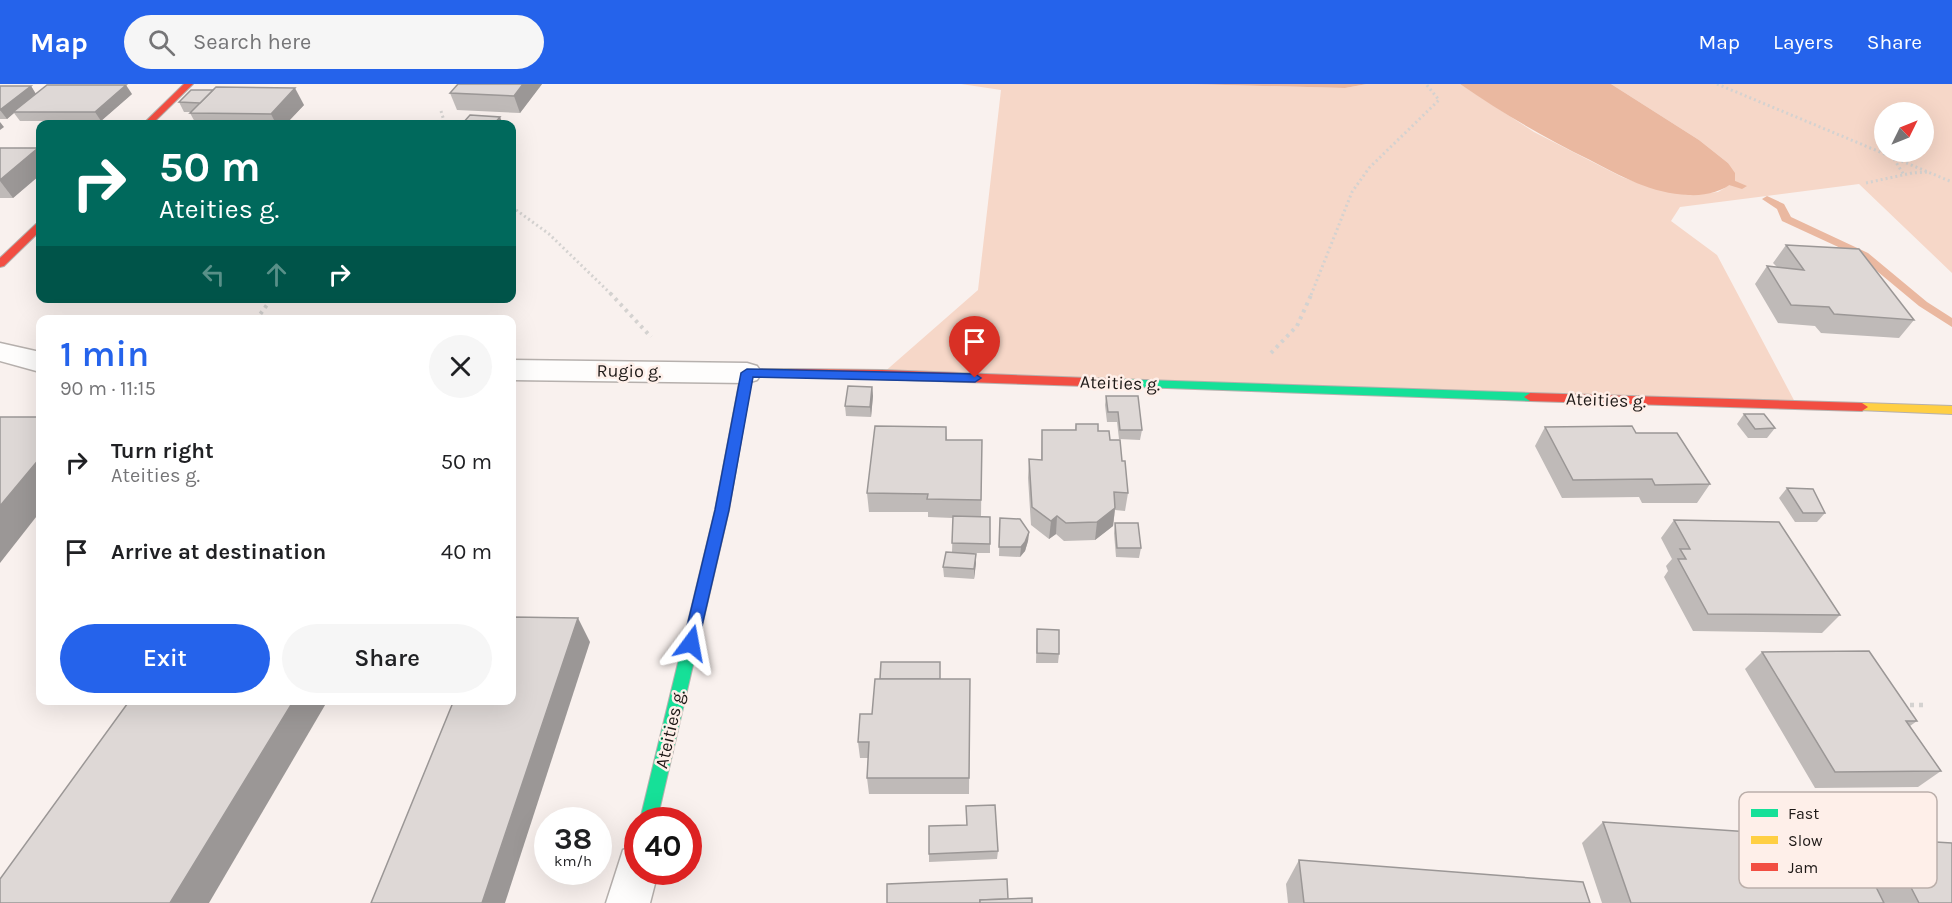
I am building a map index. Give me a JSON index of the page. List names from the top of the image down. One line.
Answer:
{"streets":{"street":["Rugio g.","Ateities g."]},"crossings":[["Rugio g.","Ateities g."]],"legend":["Fast","Slow","Jam"],"north":"top right","page":{"header":"Map","search":"Search here","nav":["Map","Layers","Share"],"turn":["50 m","Ateities g."],"heading":["1 min","90 m · 11:15"],"list":[{"name":"Turn right","note":"Ateities g.","value":"50 m"},{"name":"Arrive at destination","value":"40 m"}],"buttons":["Exit","Share"],"speed":"38 km/h","limit":"40"}}
